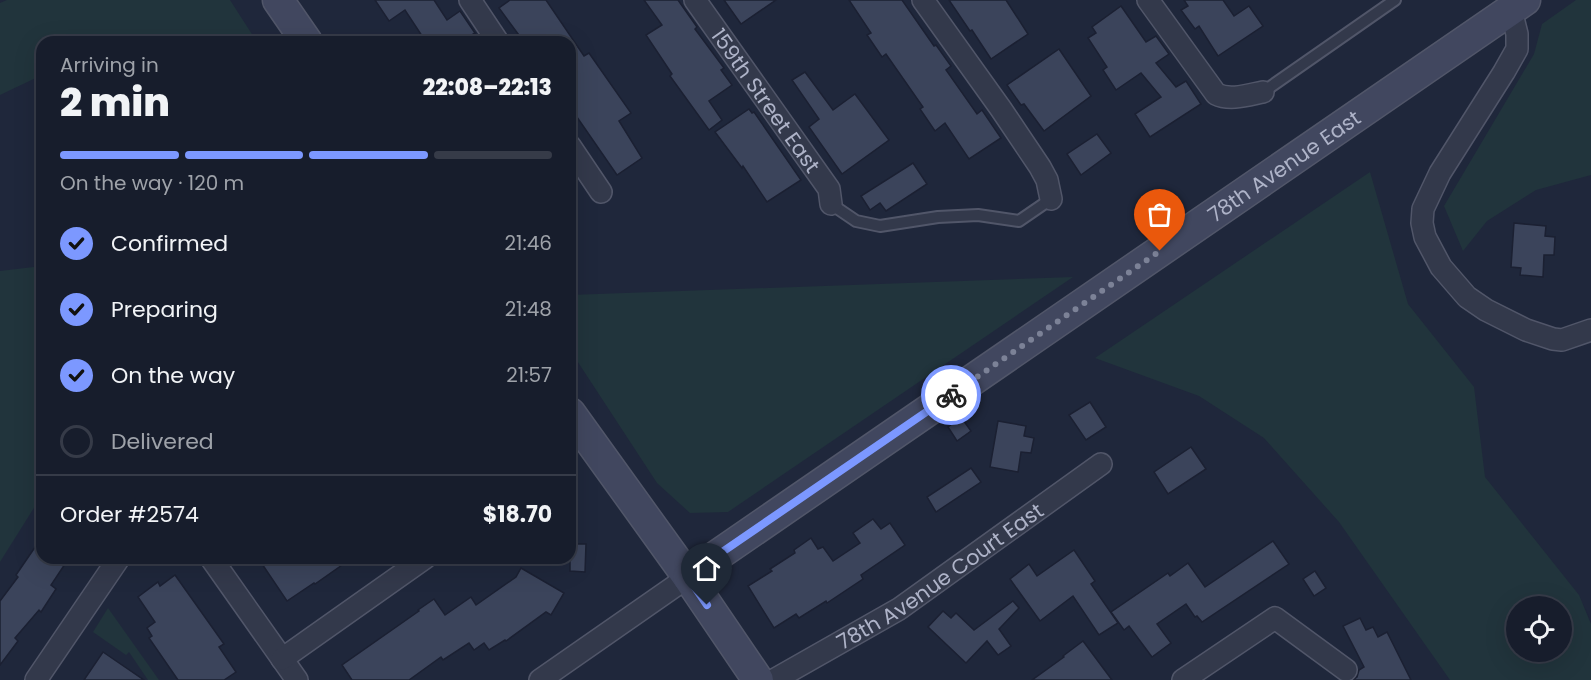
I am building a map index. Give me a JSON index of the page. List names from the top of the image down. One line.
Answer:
{"streets":{"street":["159th Street East","78th Avenue East","78th Avenue Court East"]},"page":{"heading":["2 min","Arriving in","22:08–22:13"],"panel":["Order #2574","$18.70"],"bar":"On the way · 120 m","list":[["Confirmed","21:46"],["Preparing","21:48"],["On the way","21:57"],"Delivered"]}}
